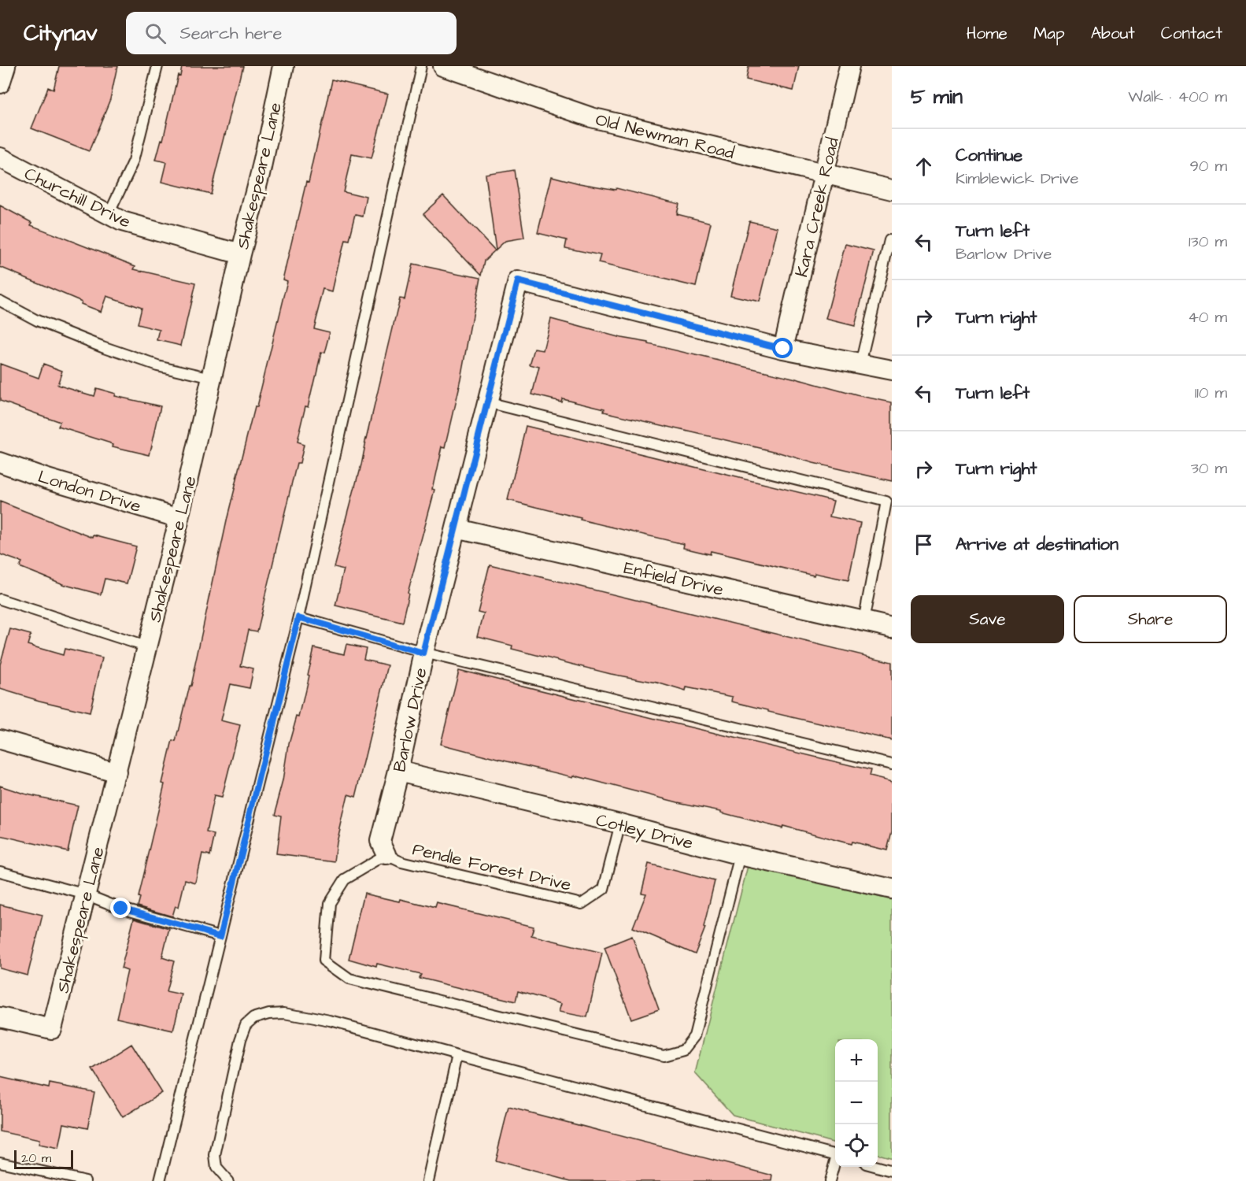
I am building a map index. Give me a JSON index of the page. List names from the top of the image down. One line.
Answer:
{"streets":{"street":["Old Newman Road","Shakespeare Lane","Churchill Drive","Kara Creek Road","London Drive","Enfield Drive","Barlow Drive","Cotley Drive"],"lane":["Pendle Forest Drive"]},"crossings":[["Old Newman Road","Kara Creek Road"],["Shakespeare Lane","Churchill Drive"],["Shakespeare Lane","London Drive"],["Kara Creek Road","Barlow Drive"],["Enfield Drive","Barlow Drive"],["Barlow Drive","Cotley Drive"],["Barlow Drive","Pendle Forest Drive"],["Cotley Drive","Pendle Forest Drive"]],"scale_bar":"20 m","page":{"header":"Citynav","search":"Search here","nav":["Home","Map","About","Contact"],"heading":["5 min","Walk · 400 m"],"list":[["Continue","Kimblewick Drive","90 m"],["Turn left","Barlow Drive","130 m"],["Turn right","40 m"],["Turn left","110 m"],["Turn right","30 m"],"Arrive at destination"],"buttons":["Save","Share"],"map_buttons":["+","−"],"scale":"20 m"}}
